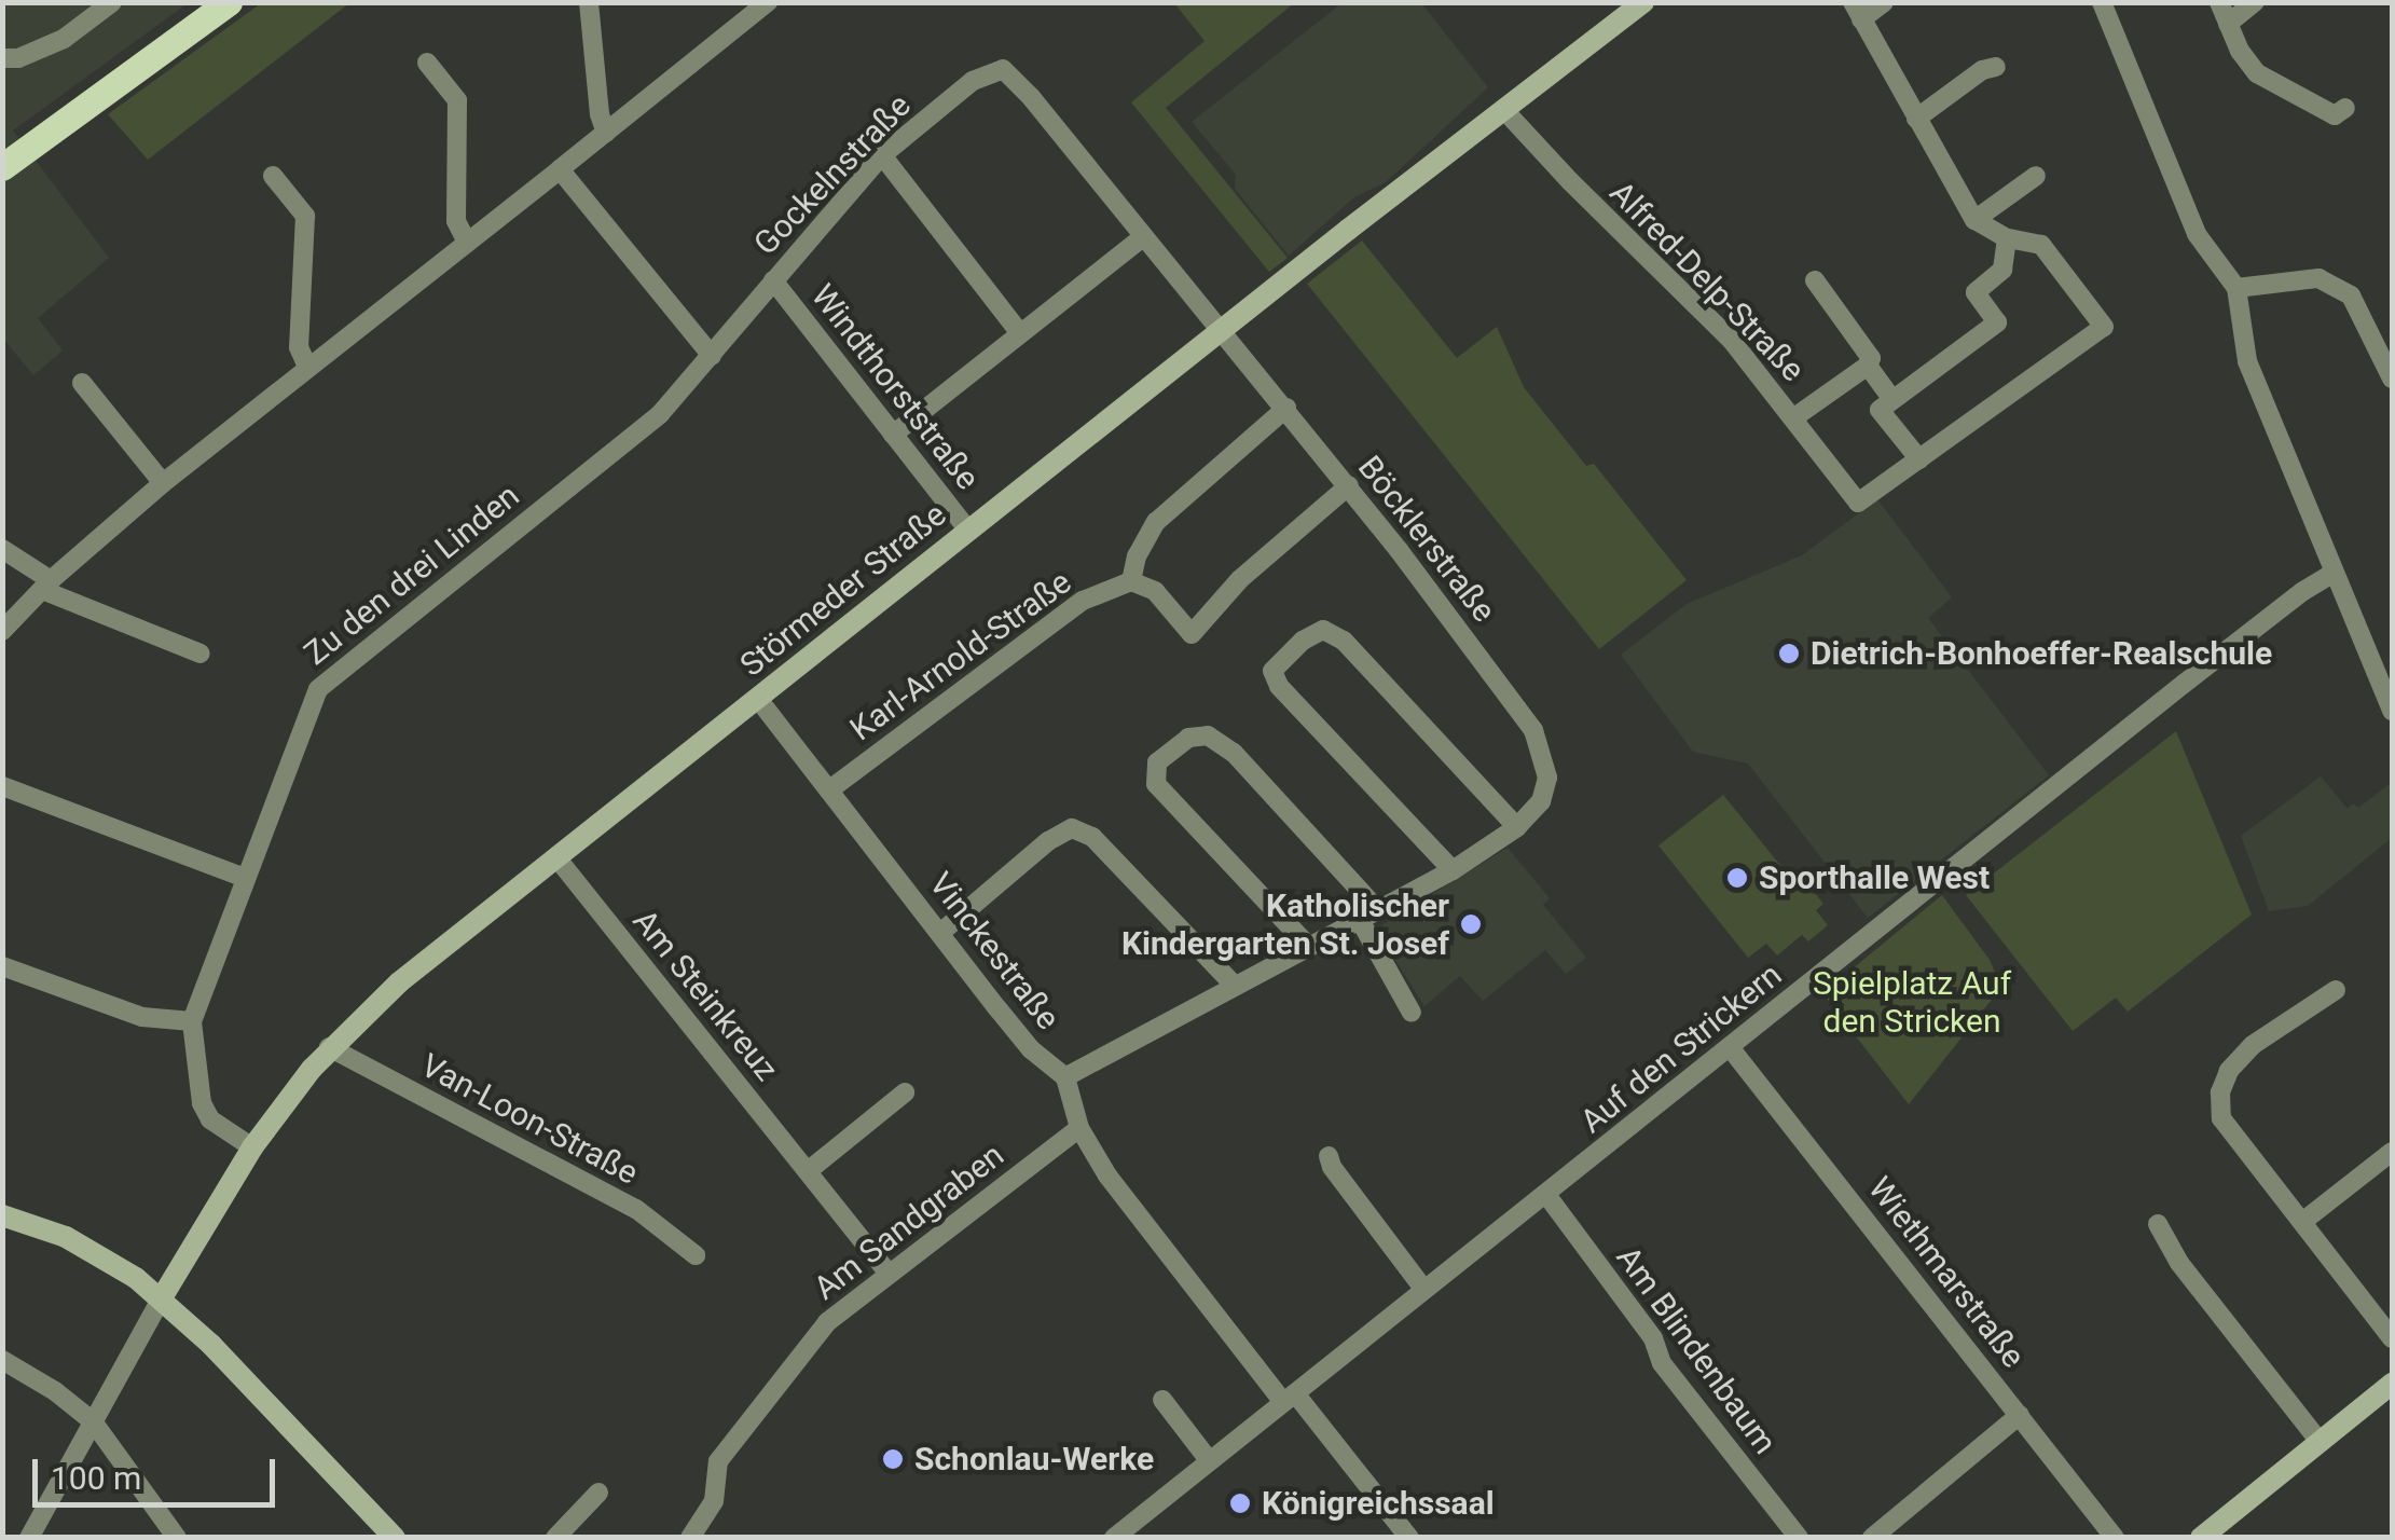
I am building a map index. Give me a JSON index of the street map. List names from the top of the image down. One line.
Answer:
{"streets":{"main road":["Störmeder Straße"],"street":["Gockelnstraße","Alfred-Delp-Straße","Windthorststraße","Böcklerstraße","Zu den drei Linden","Karl-Arnold-Straße","Vinckestraße","Am Steinkreuz","Auf den Strickern","Van-Loon-Straße","Am Sandgraben","Wiethmarstraße","Am Blindenbaum"]},"crossings":[["Gockelnstraße","Windthorststraße"],["Gockelnstraße","Böcklerstraße"],["Gockelnstraße","Zu den drei Linden"],["Gockelnstraße","Störmeder Straße"],["Alfred-Delp-Straße","Störmeder Straße"],["Windthorststraße","Störmeder Straße"],["Böcklerstraße","Störmeder Straße"],["Zu den drei Linden","Störmeder Straße"],["Störmeder Straße","Vinckestraße"],["Störmeder Straße","Am Steinkreuz"],["Störmeder Straße","Van-Loon-Straße"],["Karl-Arnold-Straße","Vinckestraße"],["Am Steinkreuz","Am Sandgraben"],["Auf den Strickern","Wiethmarstraße"],["Auf den Strickern","Am Blindenbaum"]],"parks":["Spielplatz Auf den Stricken"],"places":["Dietrich-Bonhoeffer-Realschule","Sporthalle West","Katholischer Kindergarten St. Josef","Schonlau-Werke","Königreichssaal"],"scale_bar":"100 m"}
